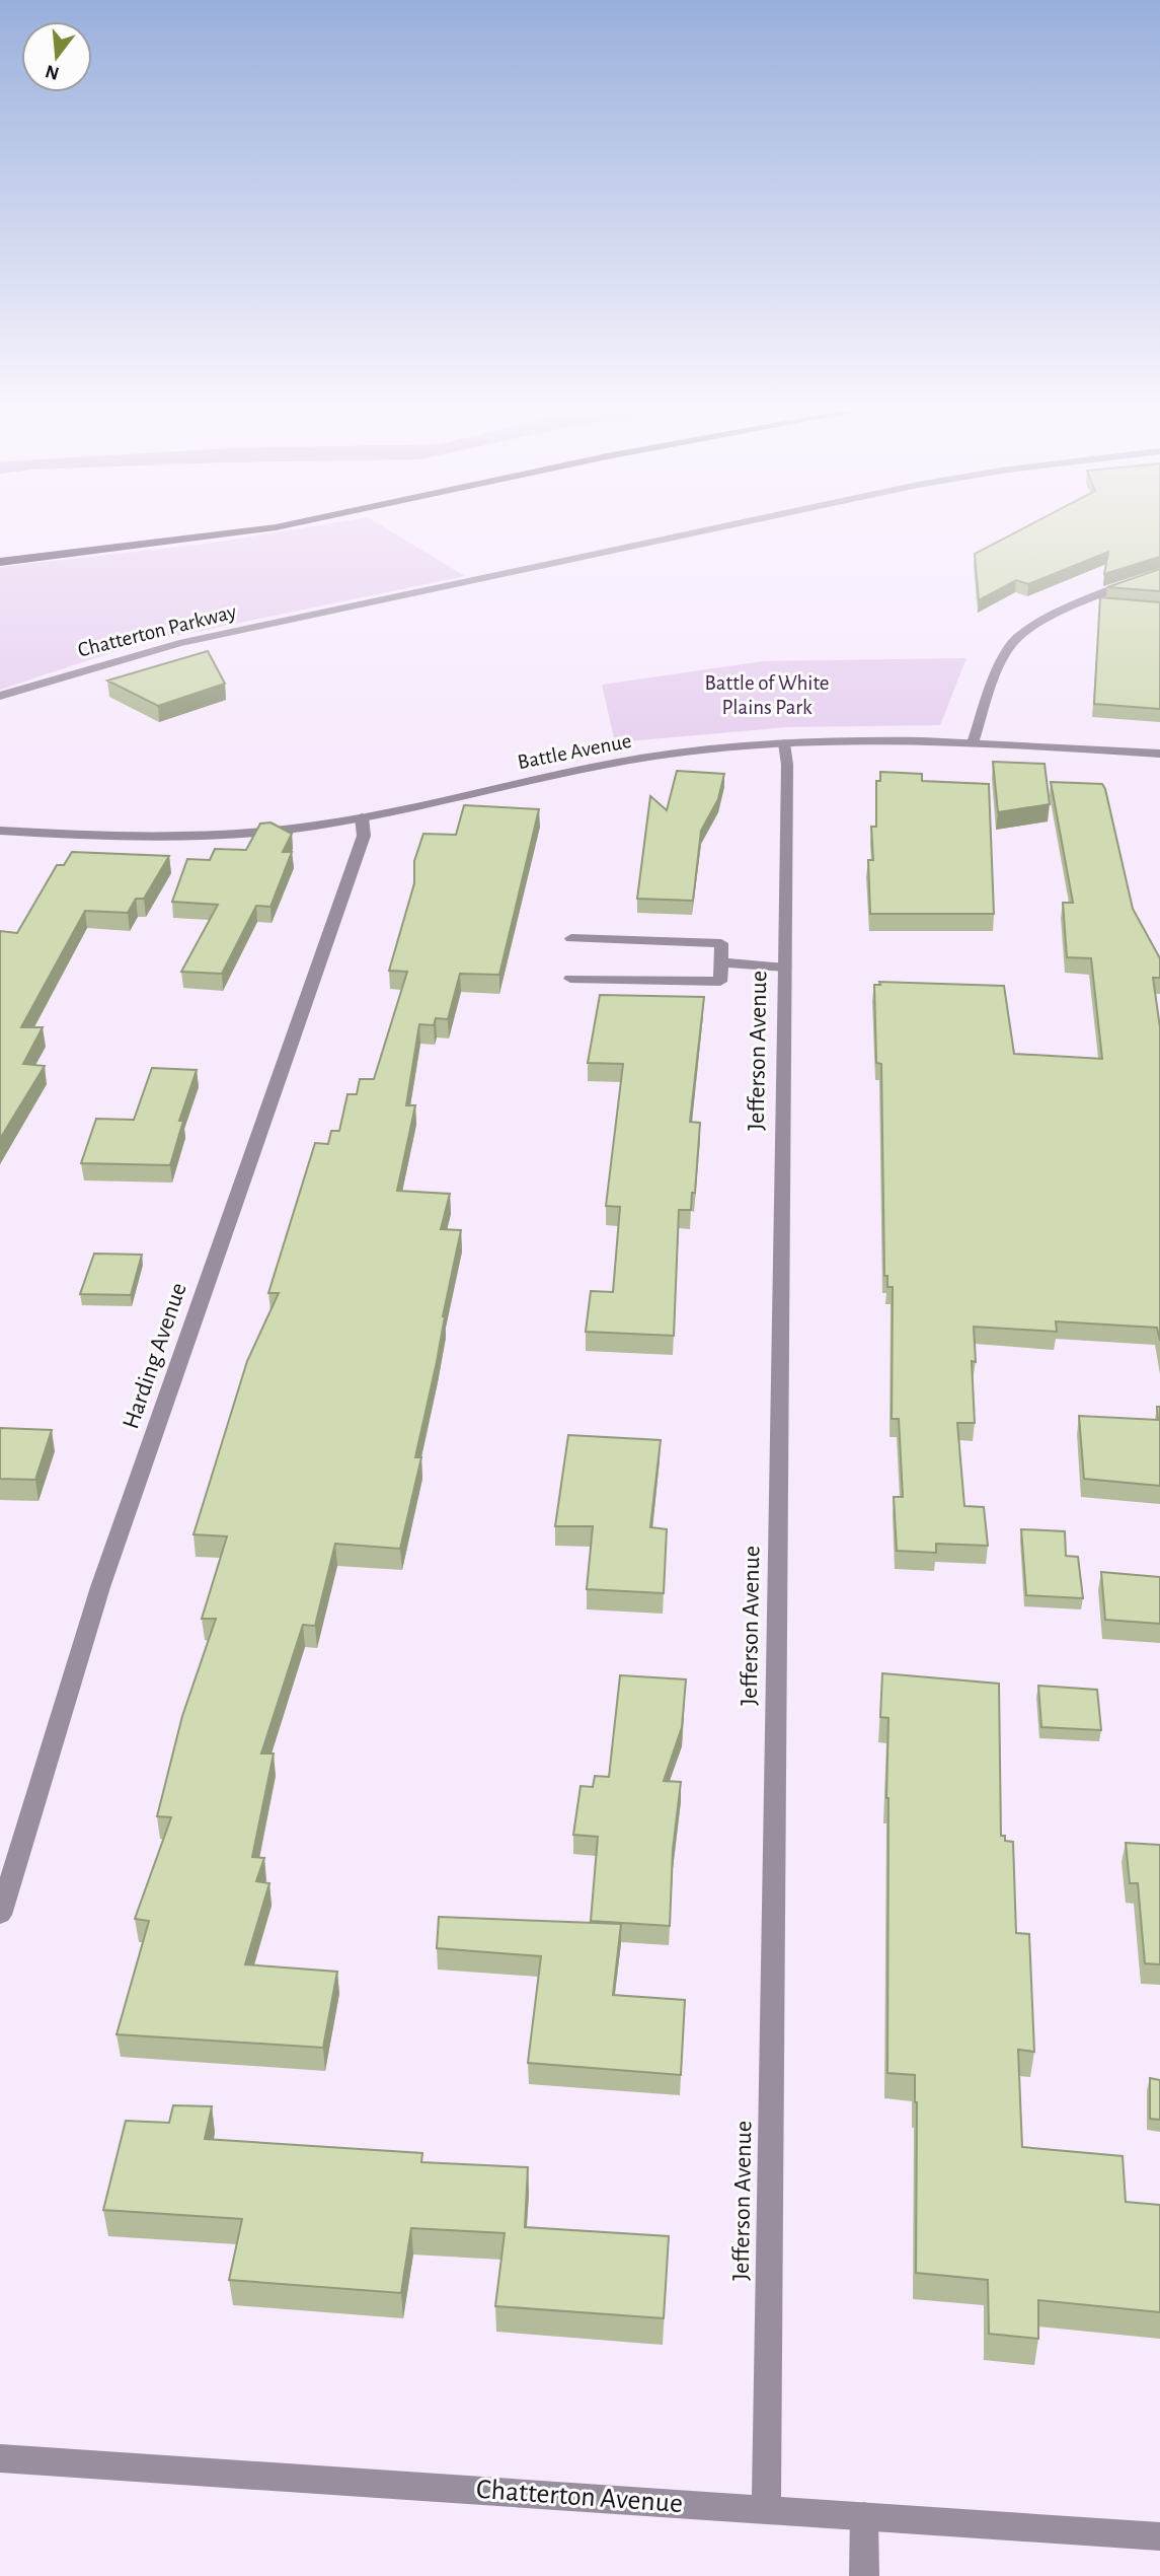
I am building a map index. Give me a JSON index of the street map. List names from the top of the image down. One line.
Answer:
{"streets":{"street":["Chatterton Parkway","Battle Avenue","Jefferson Avenue","Harding Avenue","Chatterton Avenue"]},"crossings":[["Battle Avenue","Jefferson Avenue"],["Battle Avenue","Harding Avenue"],["Jefferson Avenue","Chatterton Avenue"]],"parks":["Battle of White Plains Park"],"north":"bottom"}
